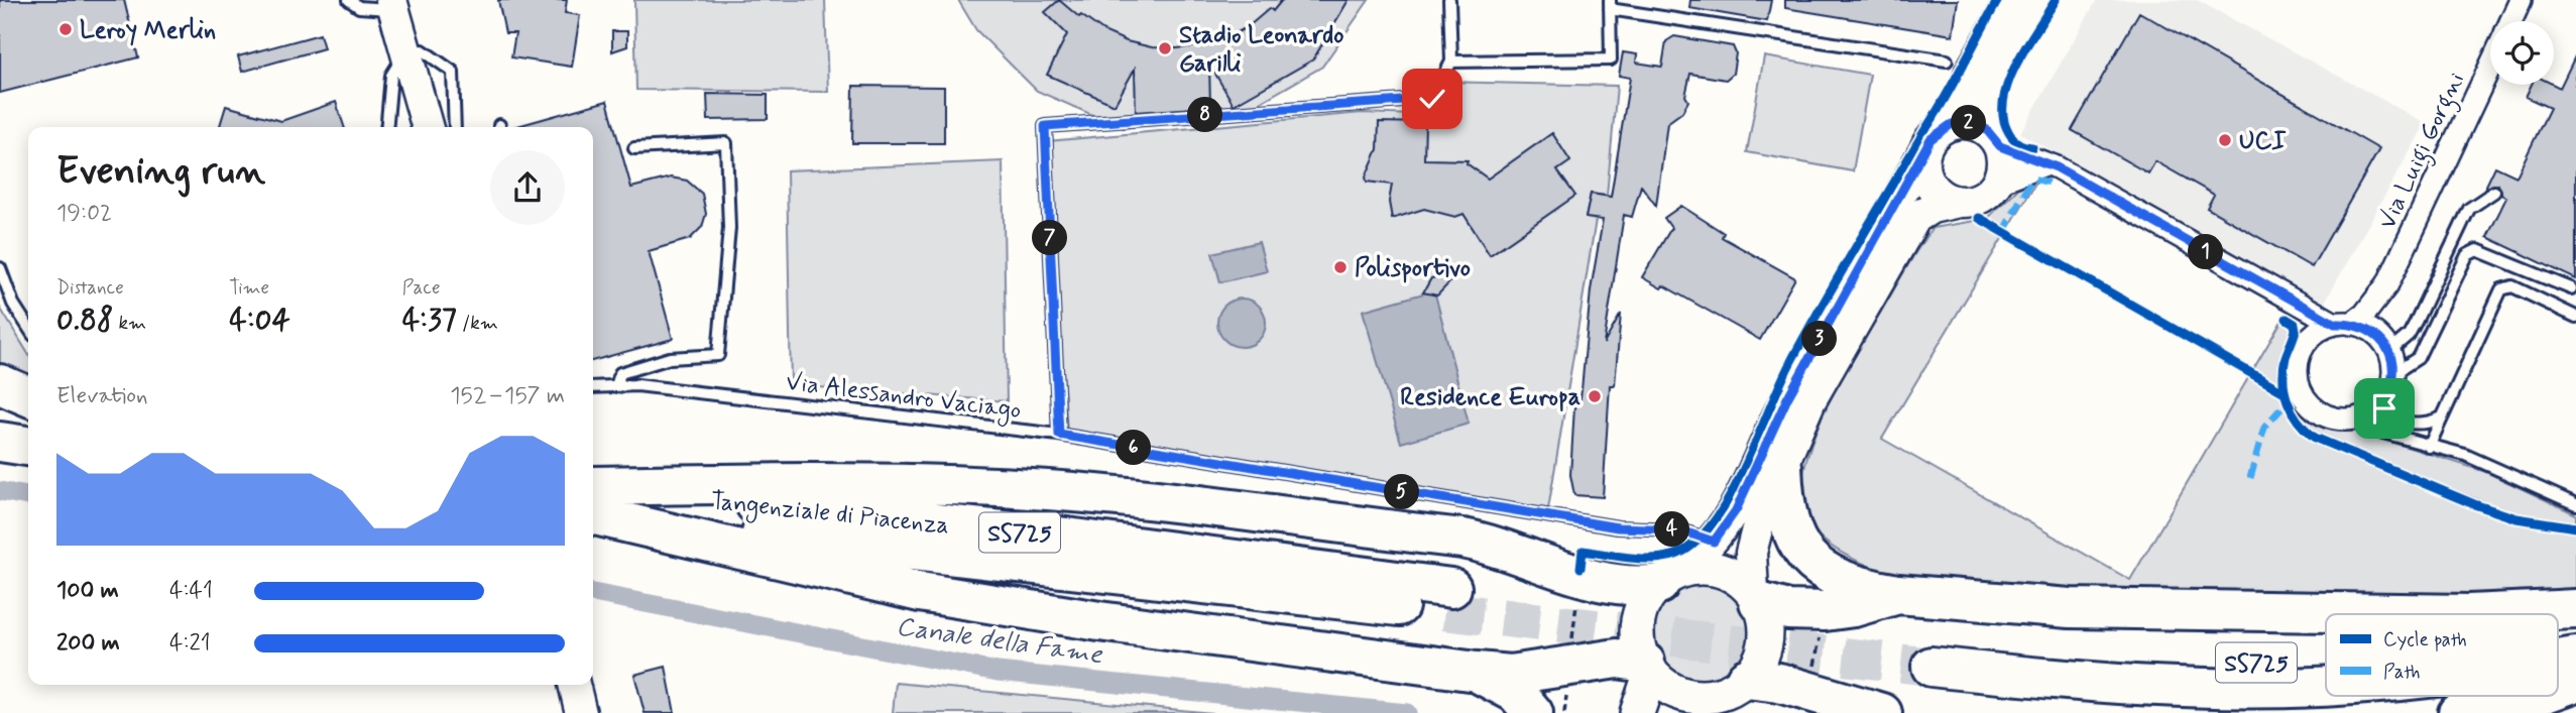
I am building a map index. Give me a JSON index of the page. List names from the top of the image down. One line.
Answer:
{"streets":{"highway":["Tangenziale di Piacenza","SS725"],"street":["Via Luigi Gorgni"],"lane":["Via Alessandro Vaciago"]},"water":["Canale della Fame"],"places":["Leroy Merlin","Stadio Leonardo Garilli","UCI","Polisportivo","Residence Europa"],"legend":["Cycle path","Path"],"page":{"pins":["8","2","7","1","3","6","5","4"],"heading":["Evening run","19:02"],"stats":[["Distance","0.88 km"],["Time","4:04"],["Pace","4:37 /km"]],"chart":["Elevation","152–157 m"],"list":[{"name":"100 m","note":"4:41"},{"name":"200 m","note":"4:21"}]}}
